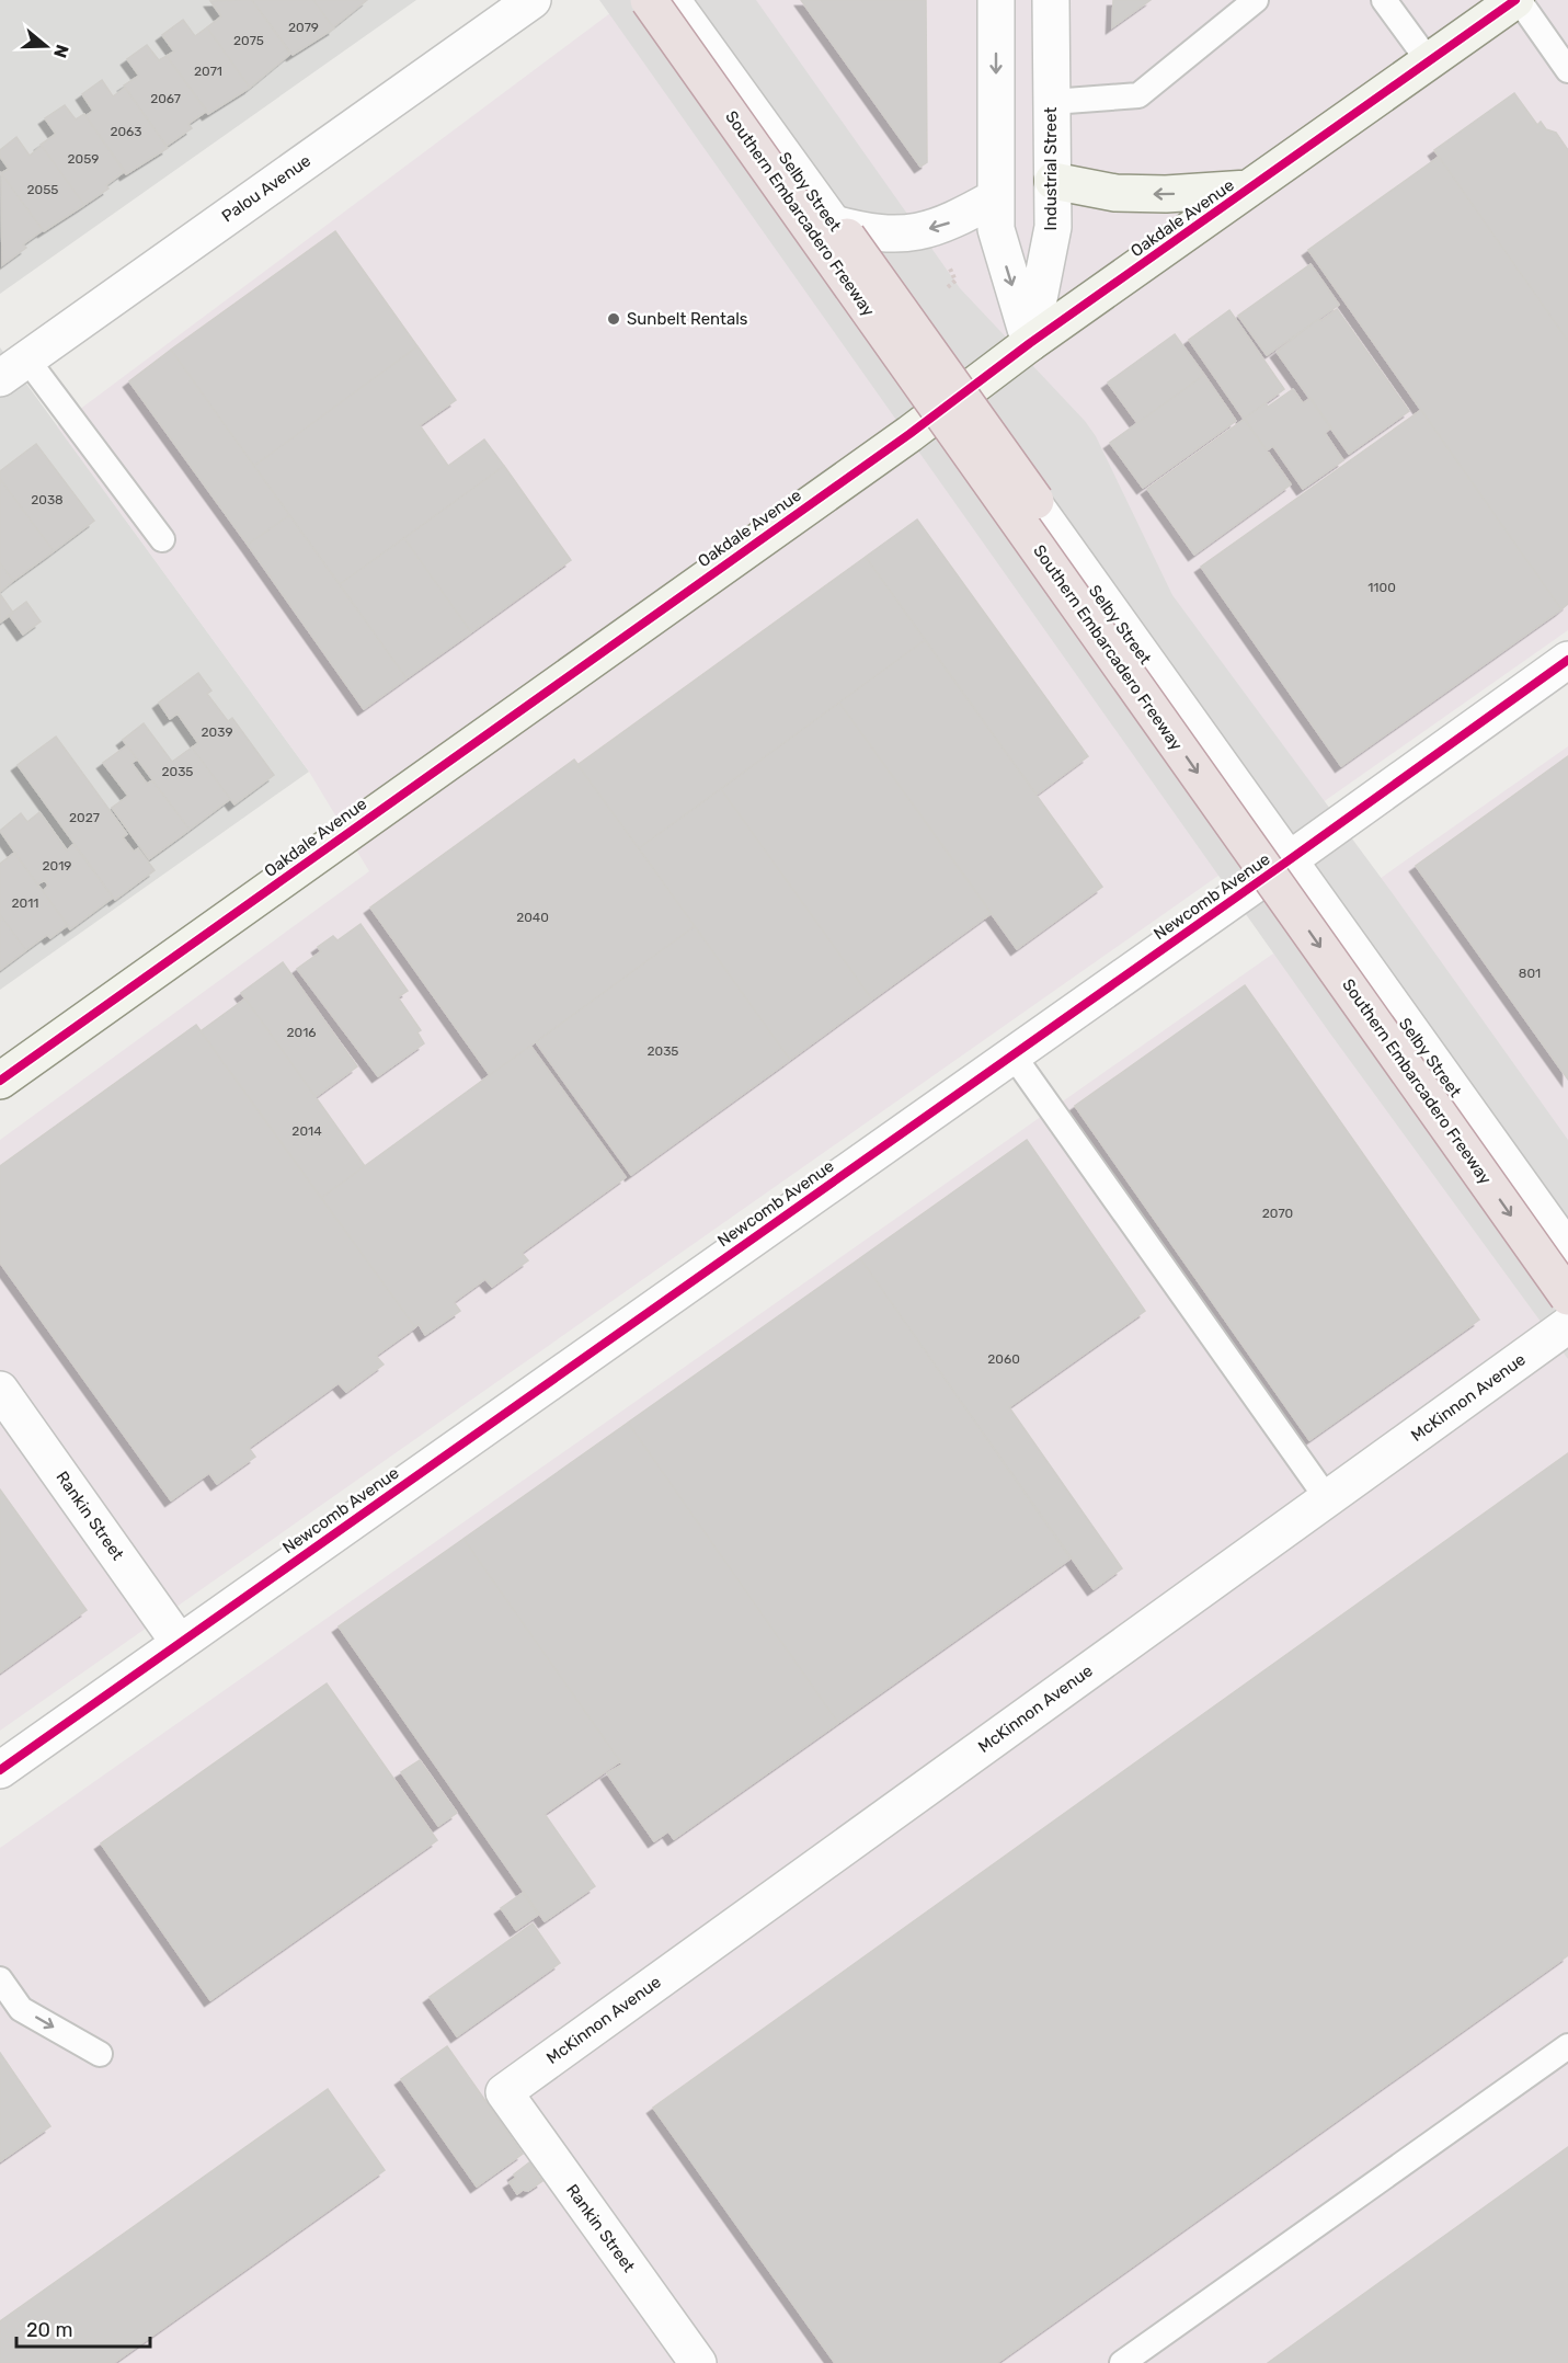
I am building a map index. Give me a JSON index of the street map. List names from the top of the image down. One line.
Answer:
{"streets":{"highway":["Southern Embarcadero Freeway"],"main road":["Oakdale Avenue"],"street":["Industrial Street","Palou Avenue","Selby Street","Newcomb Avenue","McKinnon Avenue","Rankin Street"]},"crossings":[["Industrial Street","Oakdale Avenue"],["Selby Street","Southern Embarcadero Freeway"],["Selby Street","Oakdale Avenue"],["Selby Street","Newcomb Avenue"],["Newcomb Avenue","Rankin Street"],["McKinnon Avenue","Rankin Street"]],"places":["Sunbelt Rentals"],"house_numbers":["2079","2075","2071","2067","2063","2059","2055","2038","1100","2039","2035","2027","2019","2011","2040","801","2016","2035","2014","2070","2060"],"scale_bar":"20 m","north":"right"}
